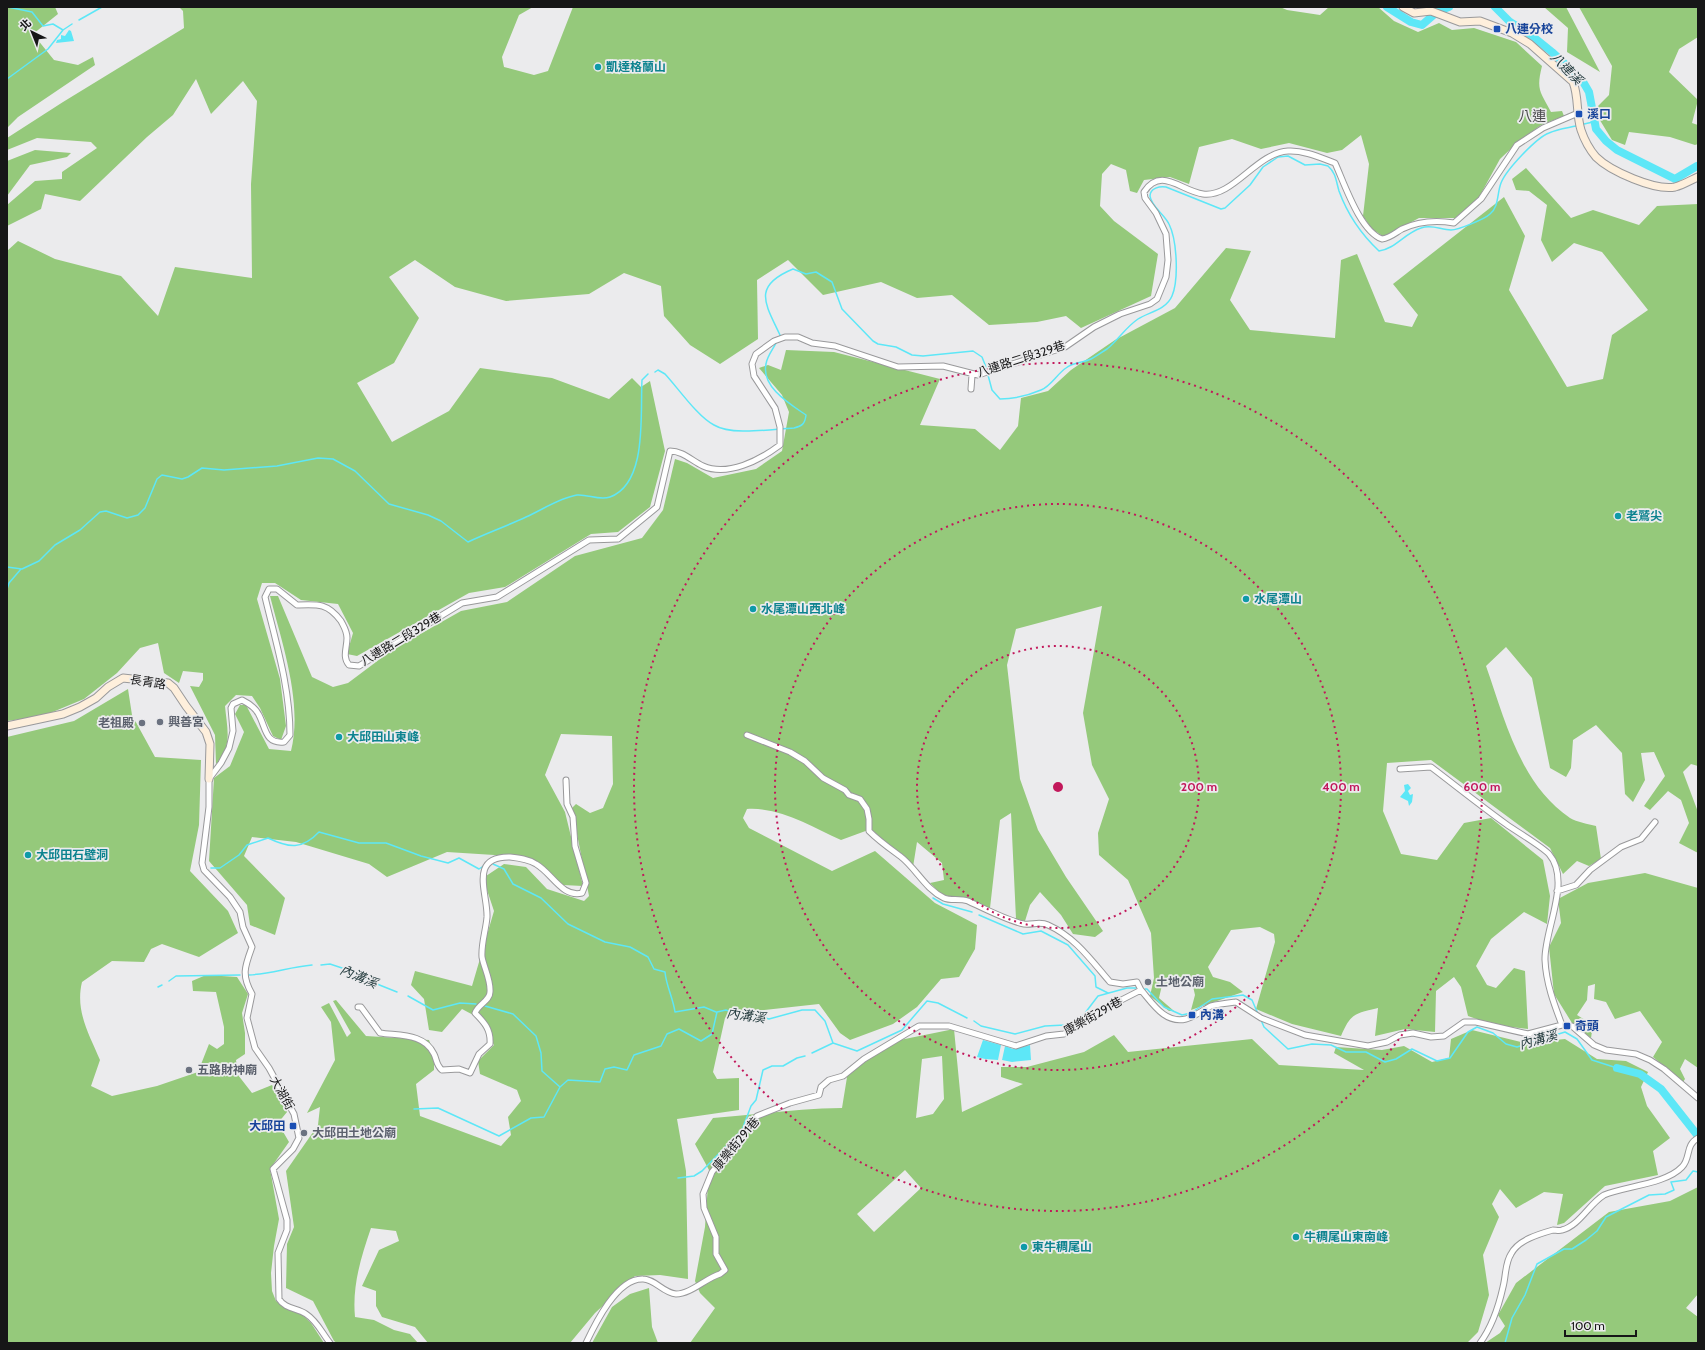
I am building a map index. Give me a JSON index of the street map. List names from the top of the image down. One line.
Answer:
{"streets":{"street":["八連路二段329巷","長青路","康樂街291巷","大湖街"]},"crossings":[["八連路二段329巷","長青路"],["八連路二段329巷","大湖街"],["長青路","大湖街"]],"districts":["八連"],"water":["八連溪","內溝溪"],"places":{"transit":["八連分校","溪口","內溝","奇頭","大邱田"],"other":["凱達格蘭山","老鷲尖","水尾潭山","水尾潭山西北峰","興善宮","老祖殿","大邱田山東峰","大邱田石壁洞","土地公廟","五路財神廟","大邱田土地公廟","牛稠尾山東南峰","東牛稠尾山"]},"scale_bar":"100 m","north":"top left","rings":["200 m","400 m","600 m"]}
